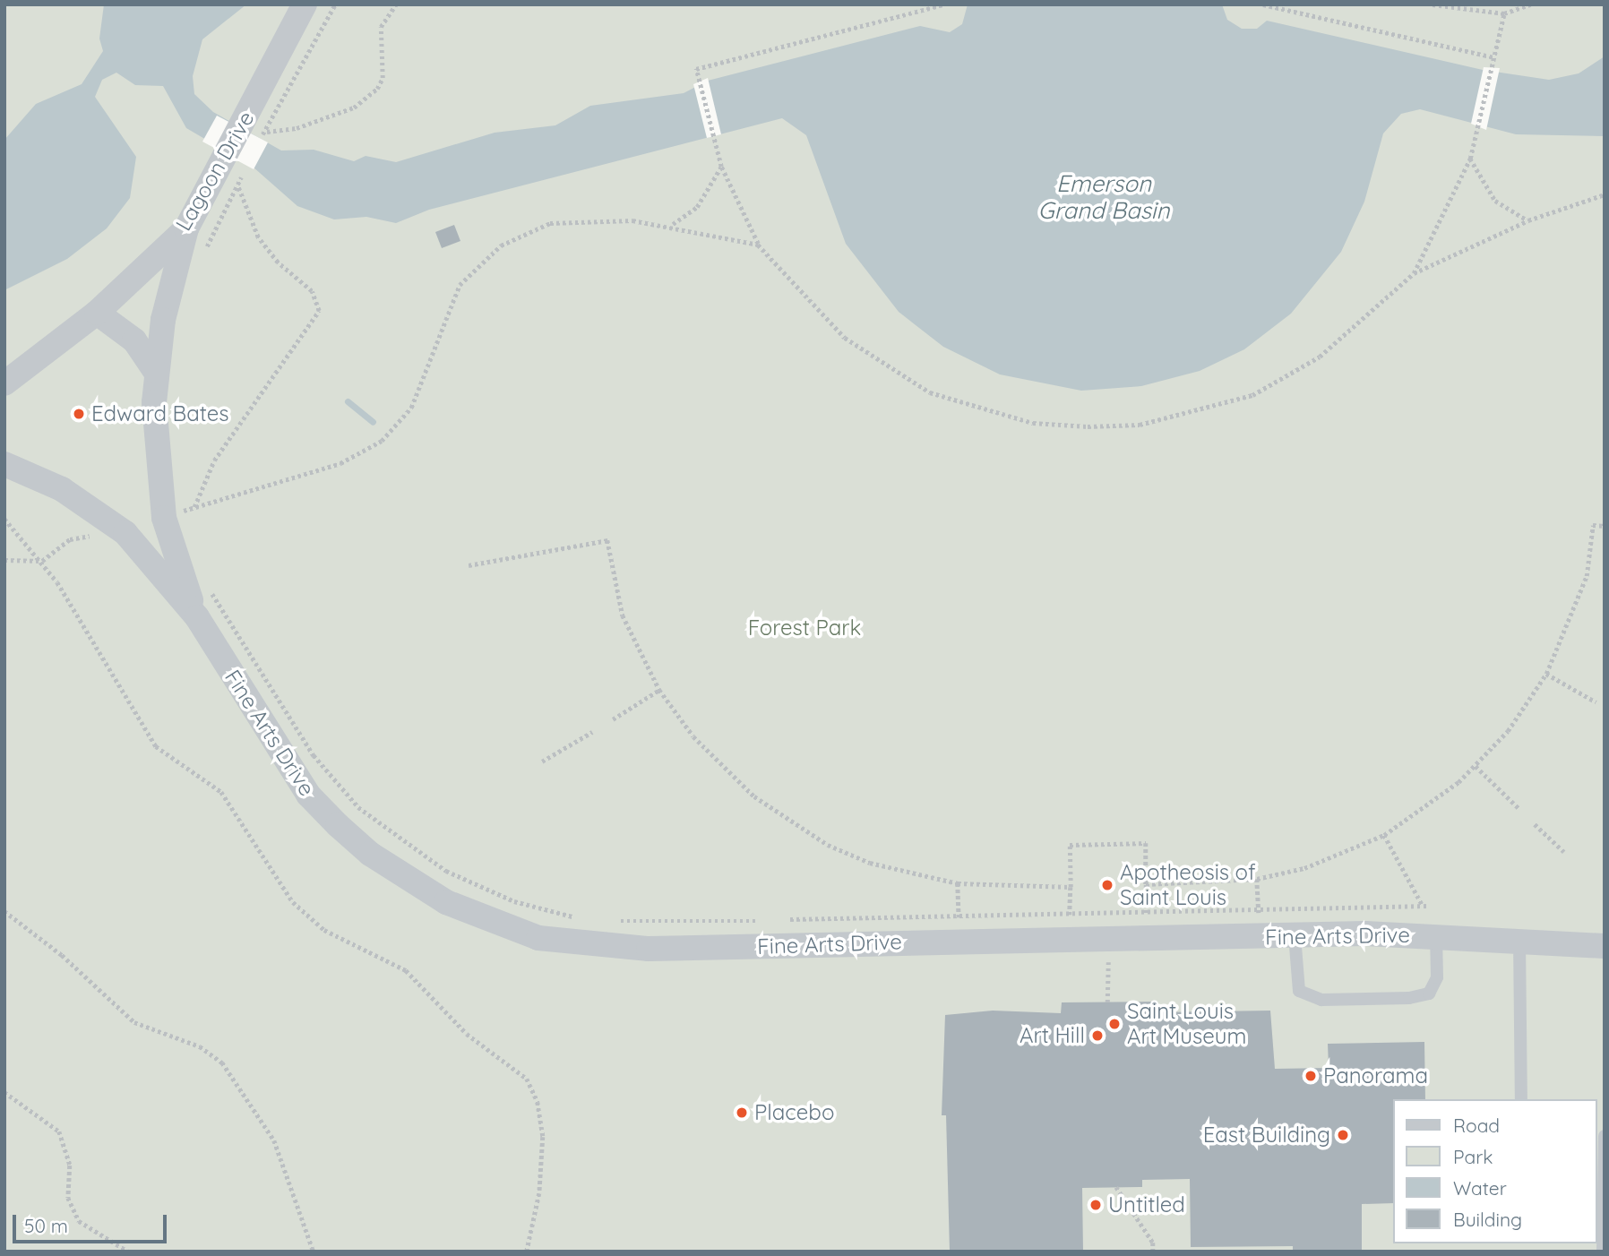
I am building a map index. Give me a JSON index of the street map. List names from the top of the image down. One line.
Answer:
{"streets":{"street":["Lagoon Drive","Fine Arts Drive"]},"crossings":[["Lagoon Drive","Fine Arts Drive"]],"water":["Emerson Grand Basin"],"parks":["Forest Park"],"places":["Edward Bates","Apotheosis of Saint Louis","Saint Louis Art Museum","Art Hill","Panorama","Placebo","East Building","Untitled"],"legend":["Road","Park","Water","Building"],"scale_bar":"50 m"}
